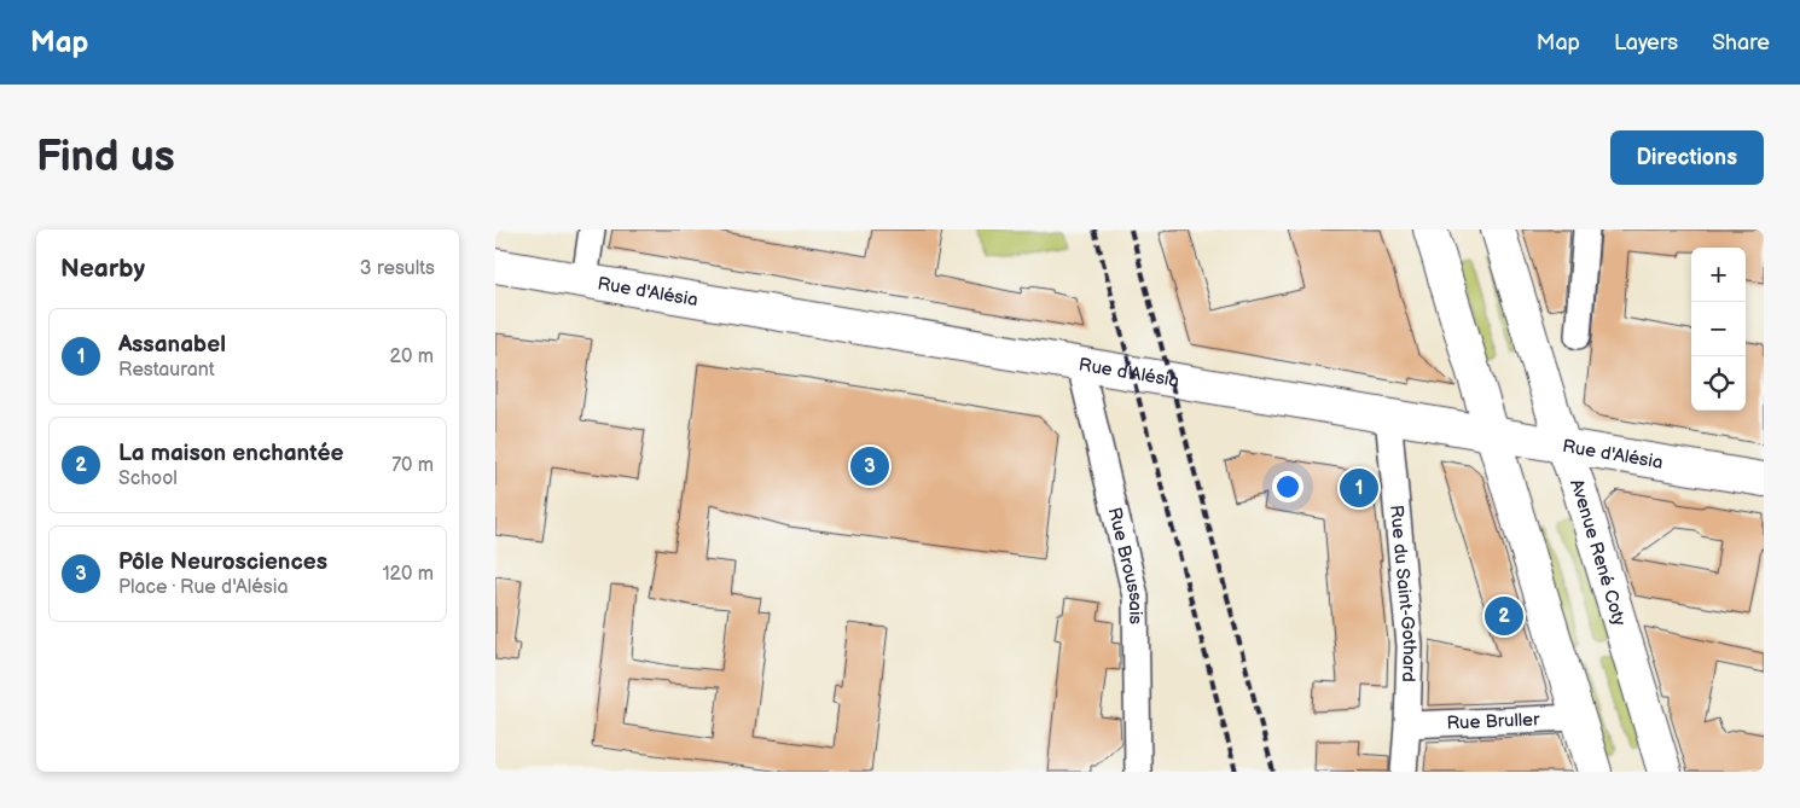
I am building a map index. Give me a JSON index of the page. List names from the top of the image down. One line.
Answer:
{"streets":{"main road":["Rue d'Alésia","Avenue René Coty"],"street":["Rue Broussais","Rue du Saint-Gothard","Rue Bruller"]},"crossings":[["Rue d'Alésia","Avenue René Coty"],["Rue d'Alésia","Rue Broussais"],["Rue d'Alésia","Rue du Saint-Gothard"],["Rue du Saint-Gothard","Rue Bruller"]],"page":{"header":"Map","nav":["Map","Layers","Share"],"buttons":"Directions","title":"Find us","heading":["Nearby","3 results"],"map_buttons":["+","−"],"list":[{"mark":"1","name":"Assanabel","note":"Restaurant","value":"20 m"},{"mark":"2","name":"La maison enchantée","note":"School","value":"70 m"},{"mark":"3","name":"Pôle Neurosciences","note":"Place · Rue d'Alésia","value":"120 m"}],"pins":["3","1","2"]}}
